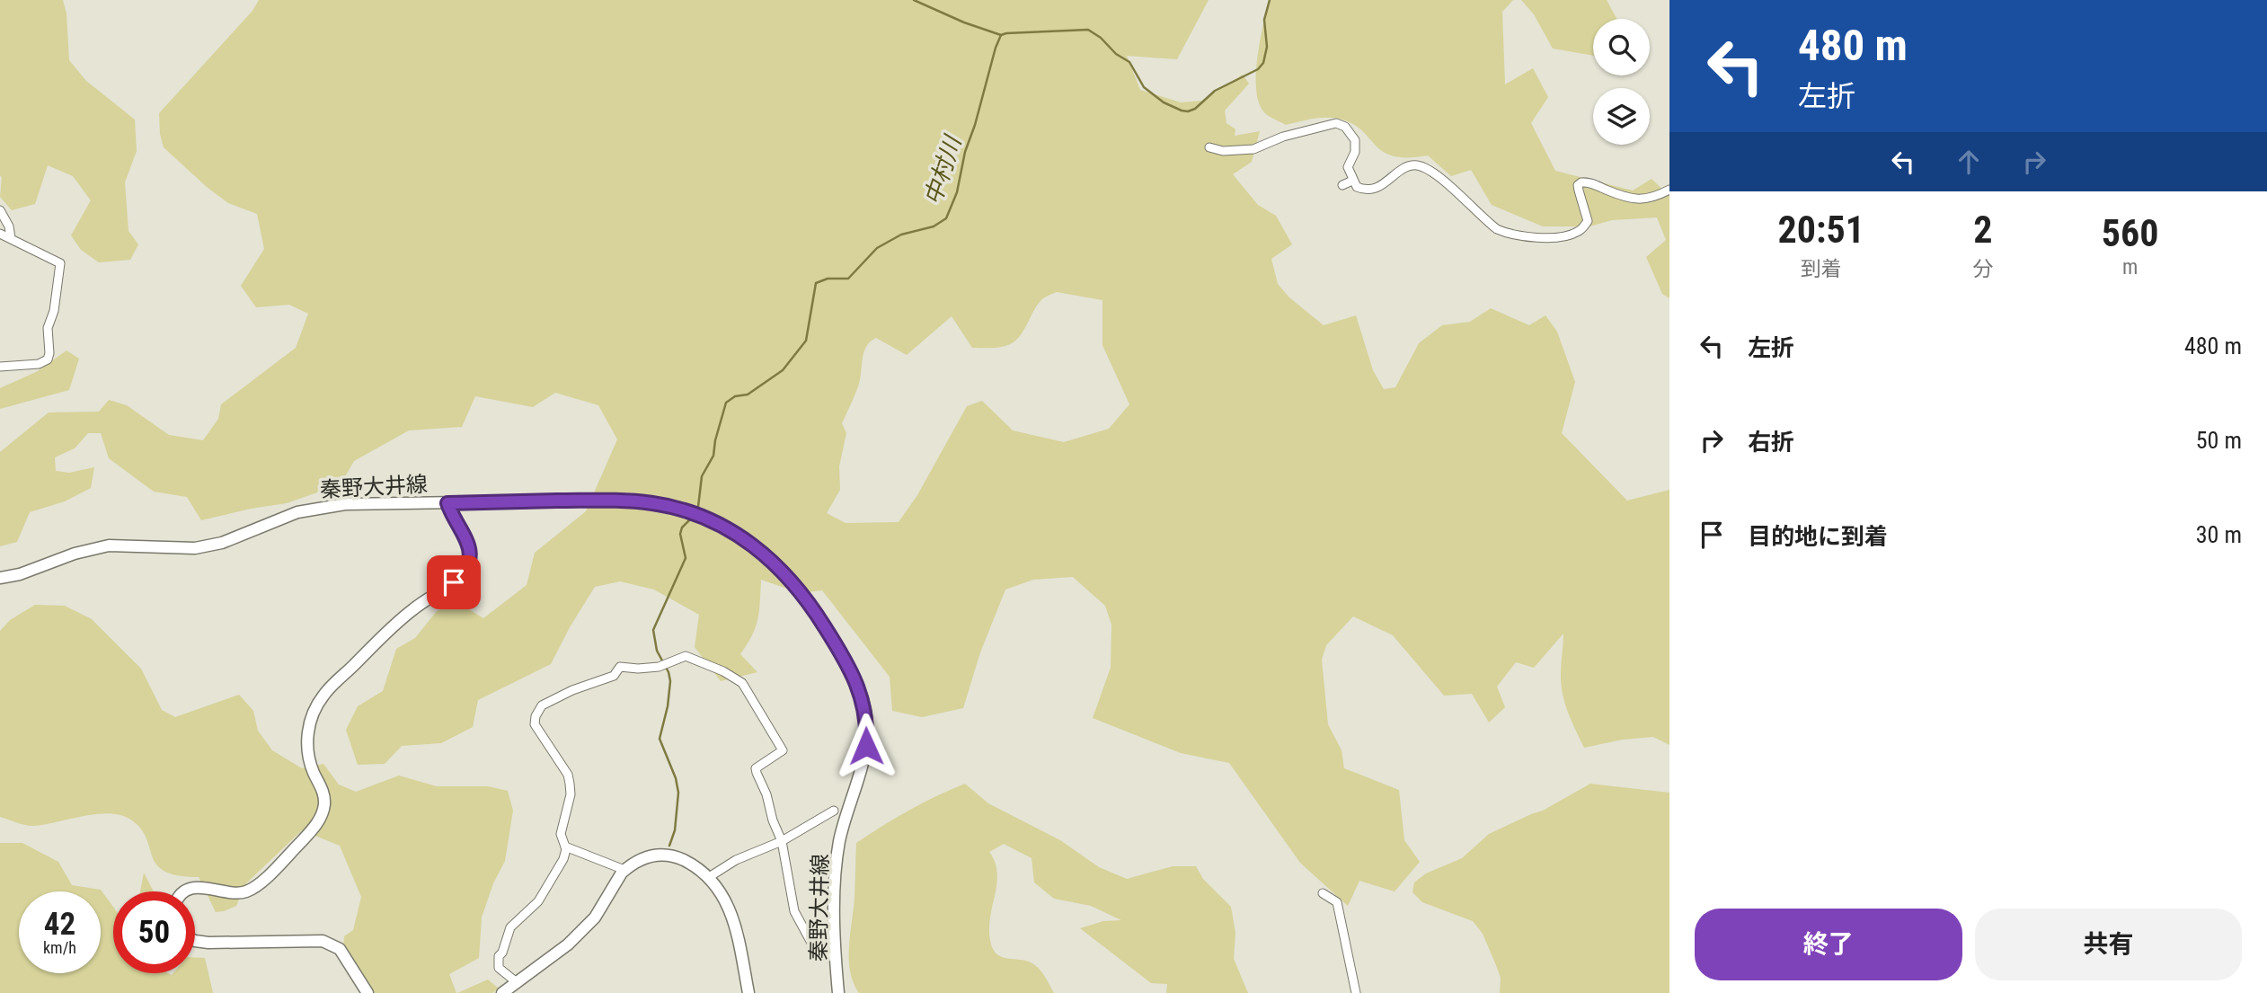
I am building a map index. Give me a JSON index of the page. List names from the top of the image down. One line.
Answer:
{"streets":{"main road":["秦野大井線"]},"water":["中村川"],"page":{"turn":["480 m","左折"],"eta":["20:51","到着","2","分","560","m"],"list":[{"name":"左折","value":"480 m"},{"name":"右折","value":"50 m"},{"name":"目的地に到着","value":"30 m"}],"speed":"42 km/h","limit":"50","buttons":["終了","共有"]}}
